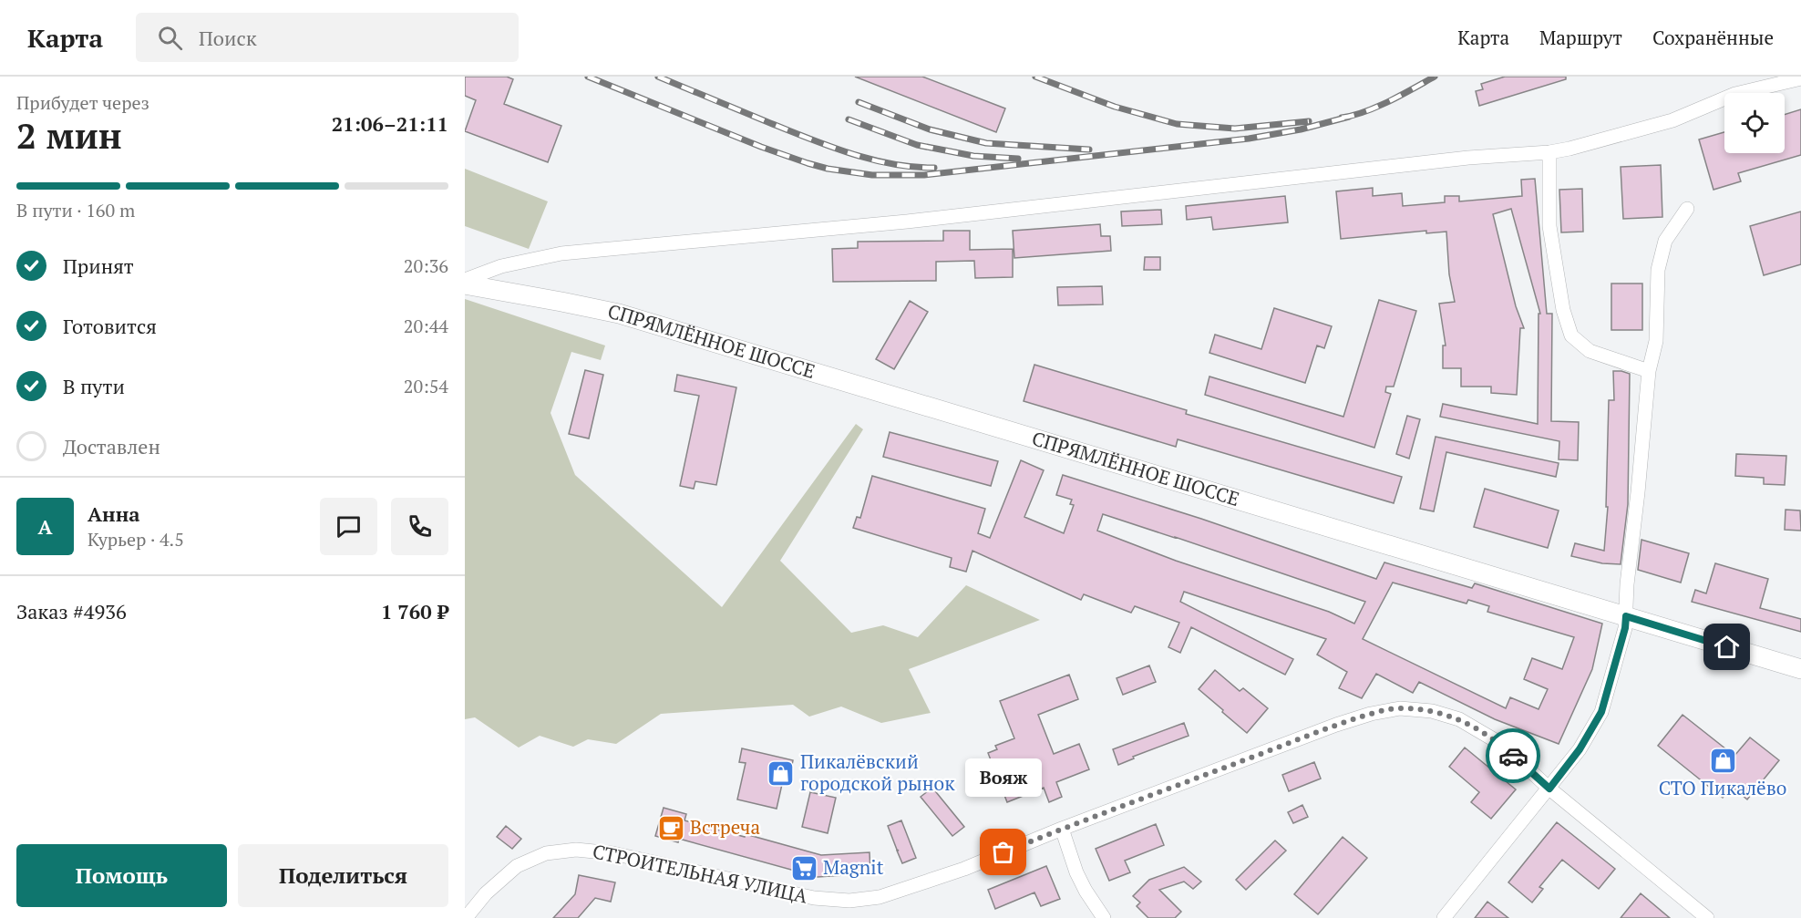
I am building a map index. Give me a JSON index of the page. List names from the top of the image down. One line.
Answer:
{"streets":{"main road":["СПРЯМЛЁННОЕ ШОССЕ"],"street":["СТРОИТЕЛЬНАЯ УЛИЦА"]},"places":{"shop":["СТО Пикалёво","Пикалёвский городской рынок"],"cafe":["Встреча"],"other":["Вояж"],"supermarket":["Magnit"]},"page":{"header":"Карта","search":"Поиск","nav":["Карта","Маршрут","Сохранённые"],"heading":["2 мин","Прибудет через","21:06–21:11"],"panel":["Анна","Курьер · 4.5","Заказ #4936","1 760 ₽"],"bar":"В пути · 160 m","list":[["Принят","20:36"],["Готовится","20:44"],["В пути","20:54"],"Доставлен"],"round":"А","bubble":"Вояж","buttons":["Помощь","Поделиться"]}}
